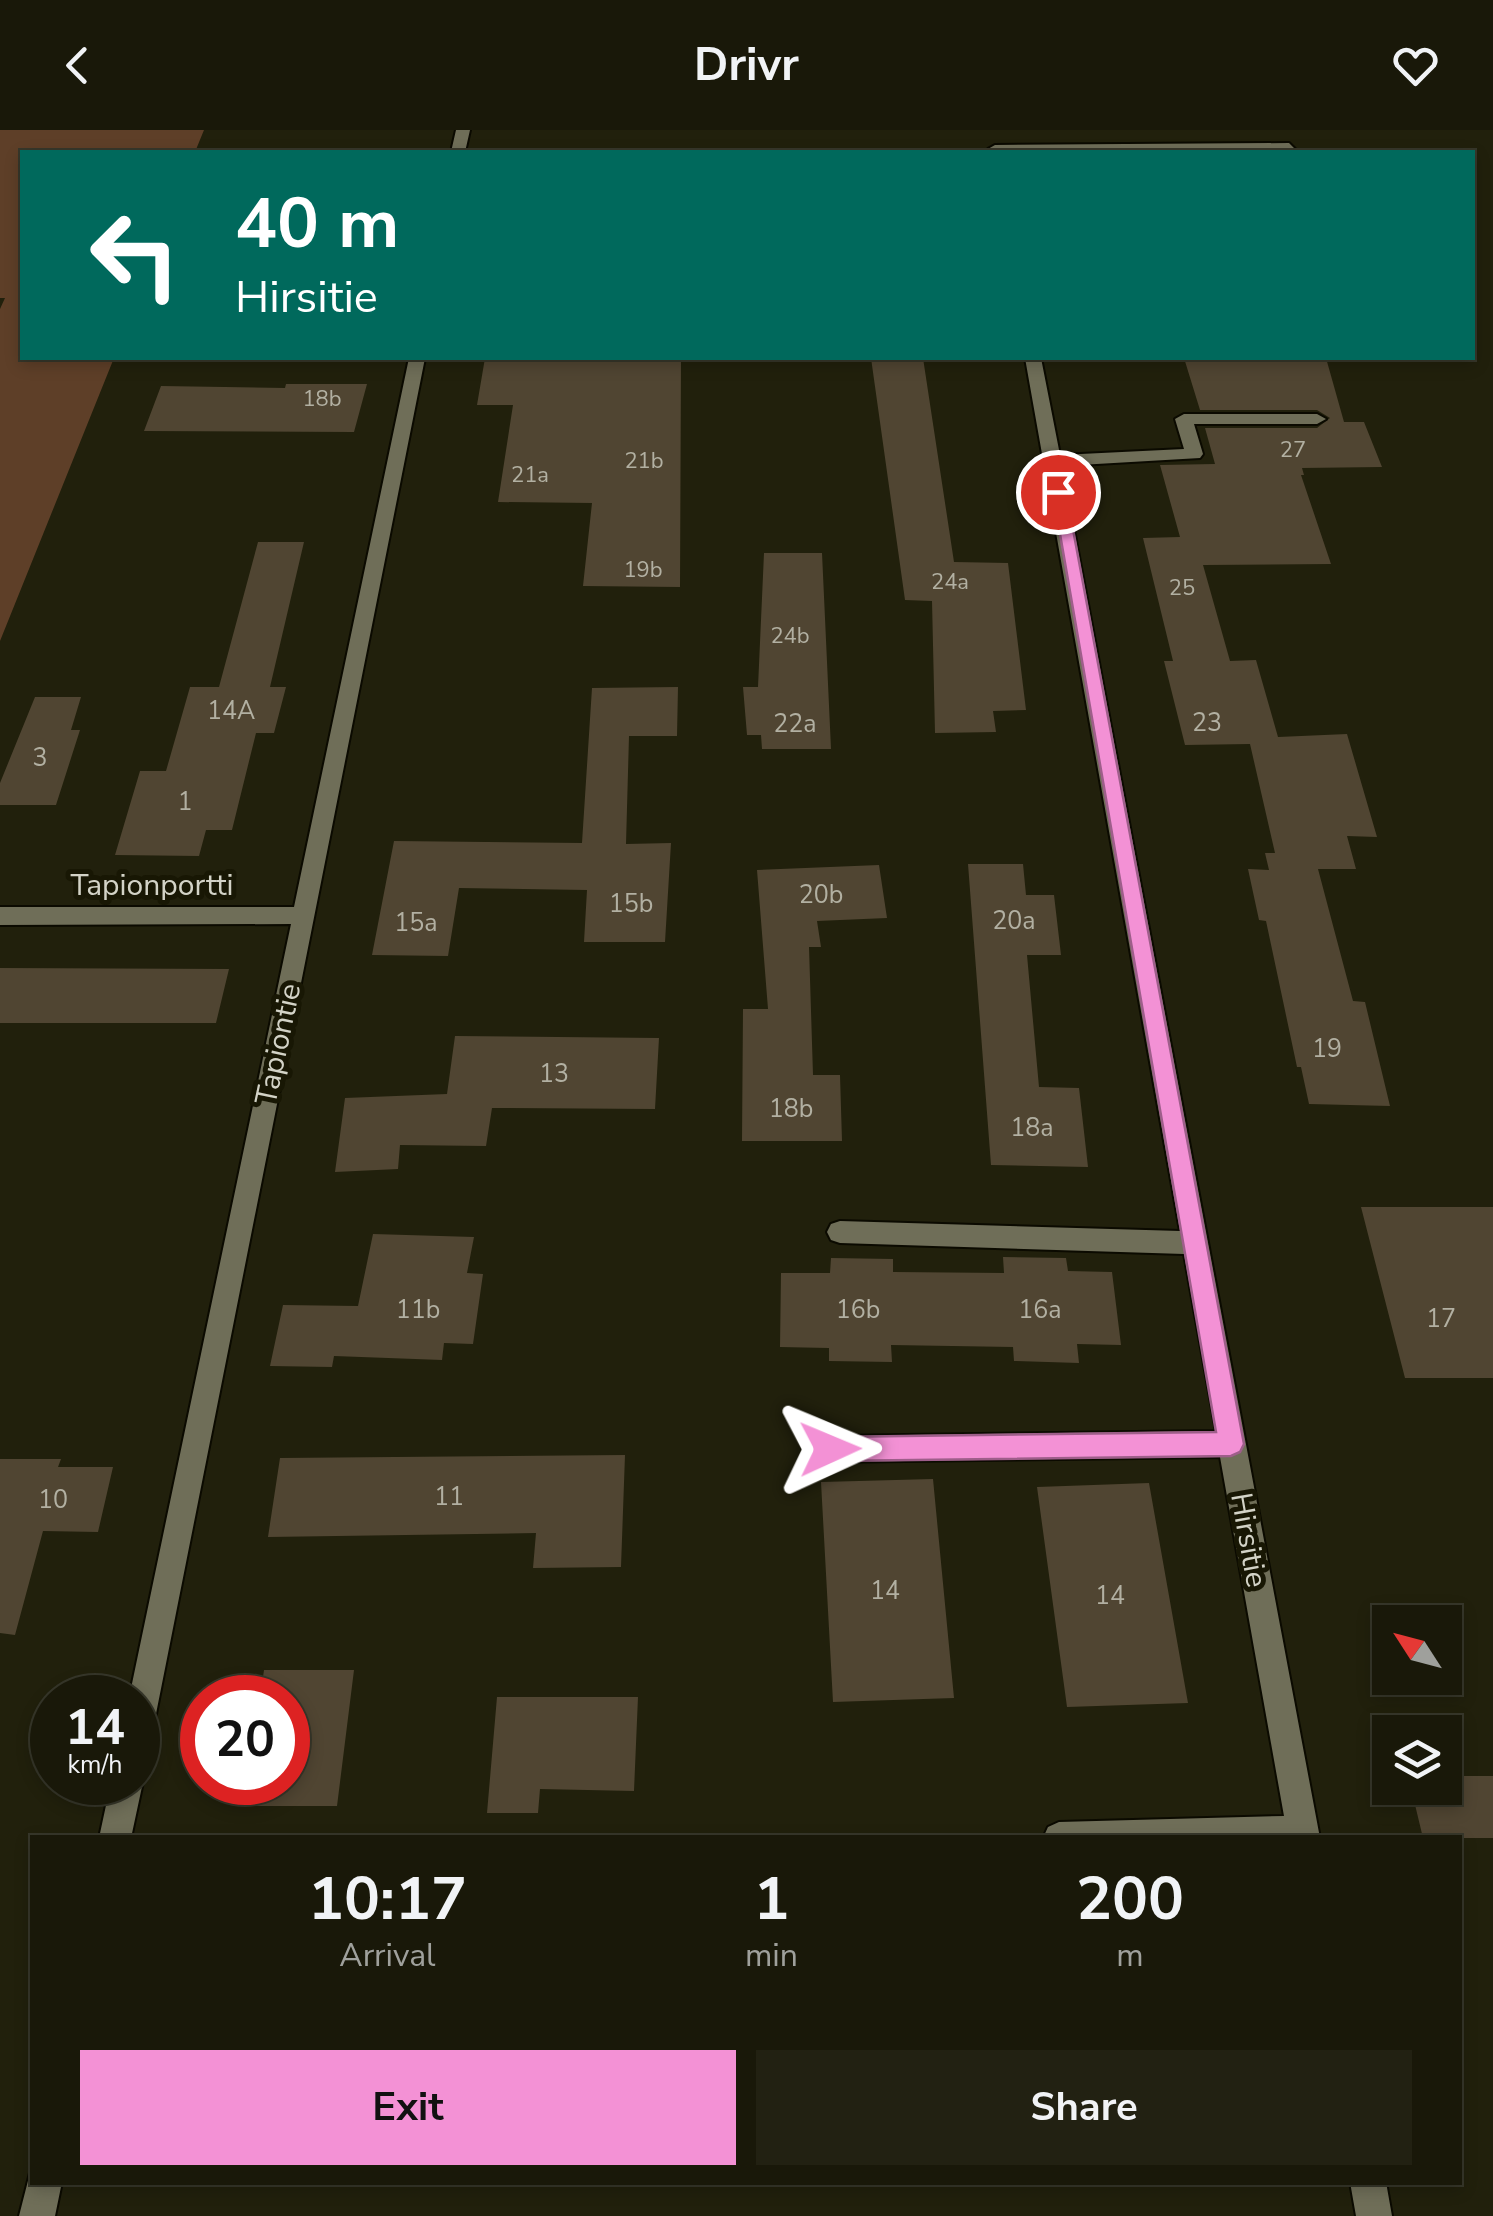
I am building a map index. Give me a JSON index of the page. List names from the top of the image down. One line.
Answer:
{"streets":{"street":["Tapionportti","Tapiontie","Hirsitie"]},"crossings":[["Tapionportti","Tapiontie"]],"house_numbers":["18b","27","21b","21a","19b","24a","25","24b","14A","23","22a","3","1","20b","15b","20a","15a","19","13","18b","18a","11b","16b","16a","17","11","10","14","14"],"north":"top left","page":{"header":"Drivr","turn":["40 m","Hirsitie"],"speed":"14 km/h","limit":"20","eta":["10:17","Arrival","1","min","200","m"],"buttons":["Exit","Share"]}}
